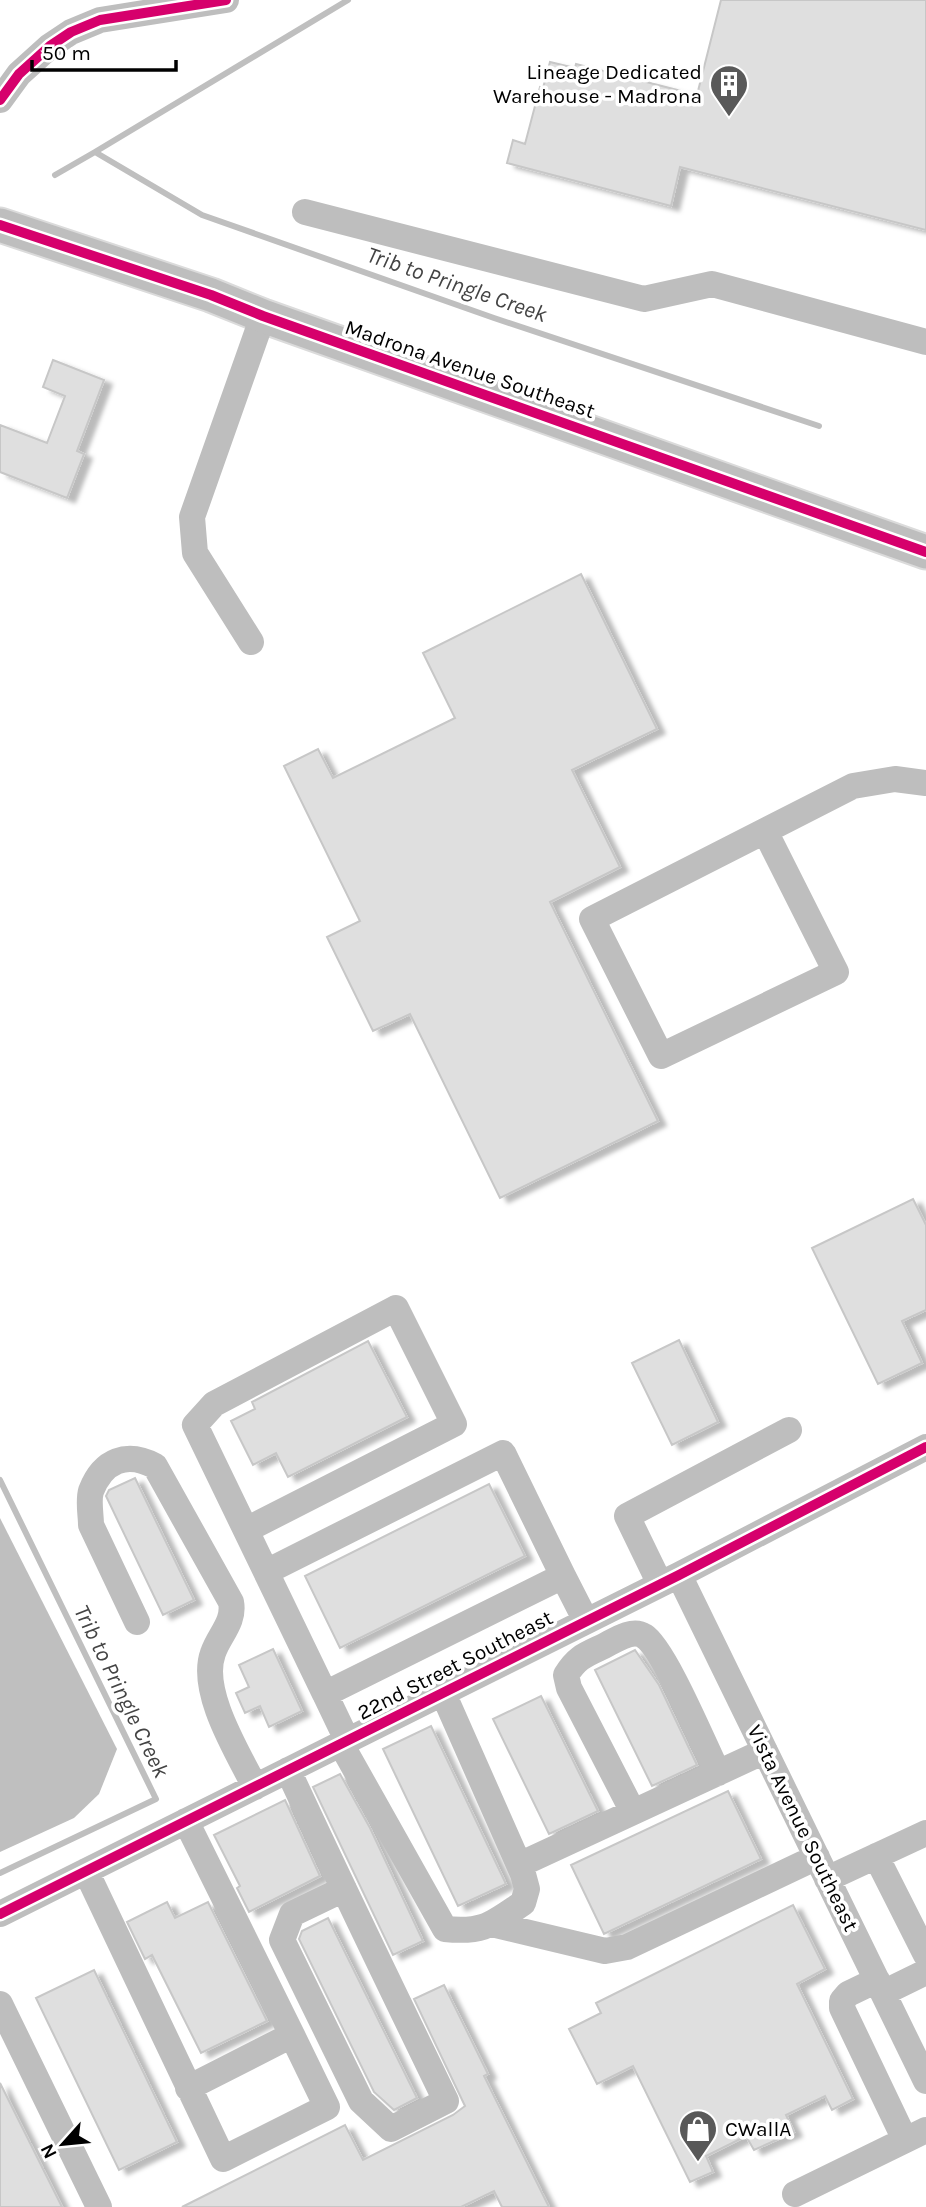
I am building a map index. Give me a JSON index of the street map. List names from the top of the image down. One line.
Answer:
{"streets":{"main road":["Madrona Avenue Southeast"],"street":["22nd Street Southeast","Vista Avenue Southeast"]},"crossings":[["22nd Street Southeast","Vista Avenue Southeast"]],"water":["Trib to Pringle Creek"],"places":{"building":["Lineage Dedicated Warehouse - Madrona"],"shop":["CWallA"]},"scale_bar":"50 m","north":"bottom left"}
